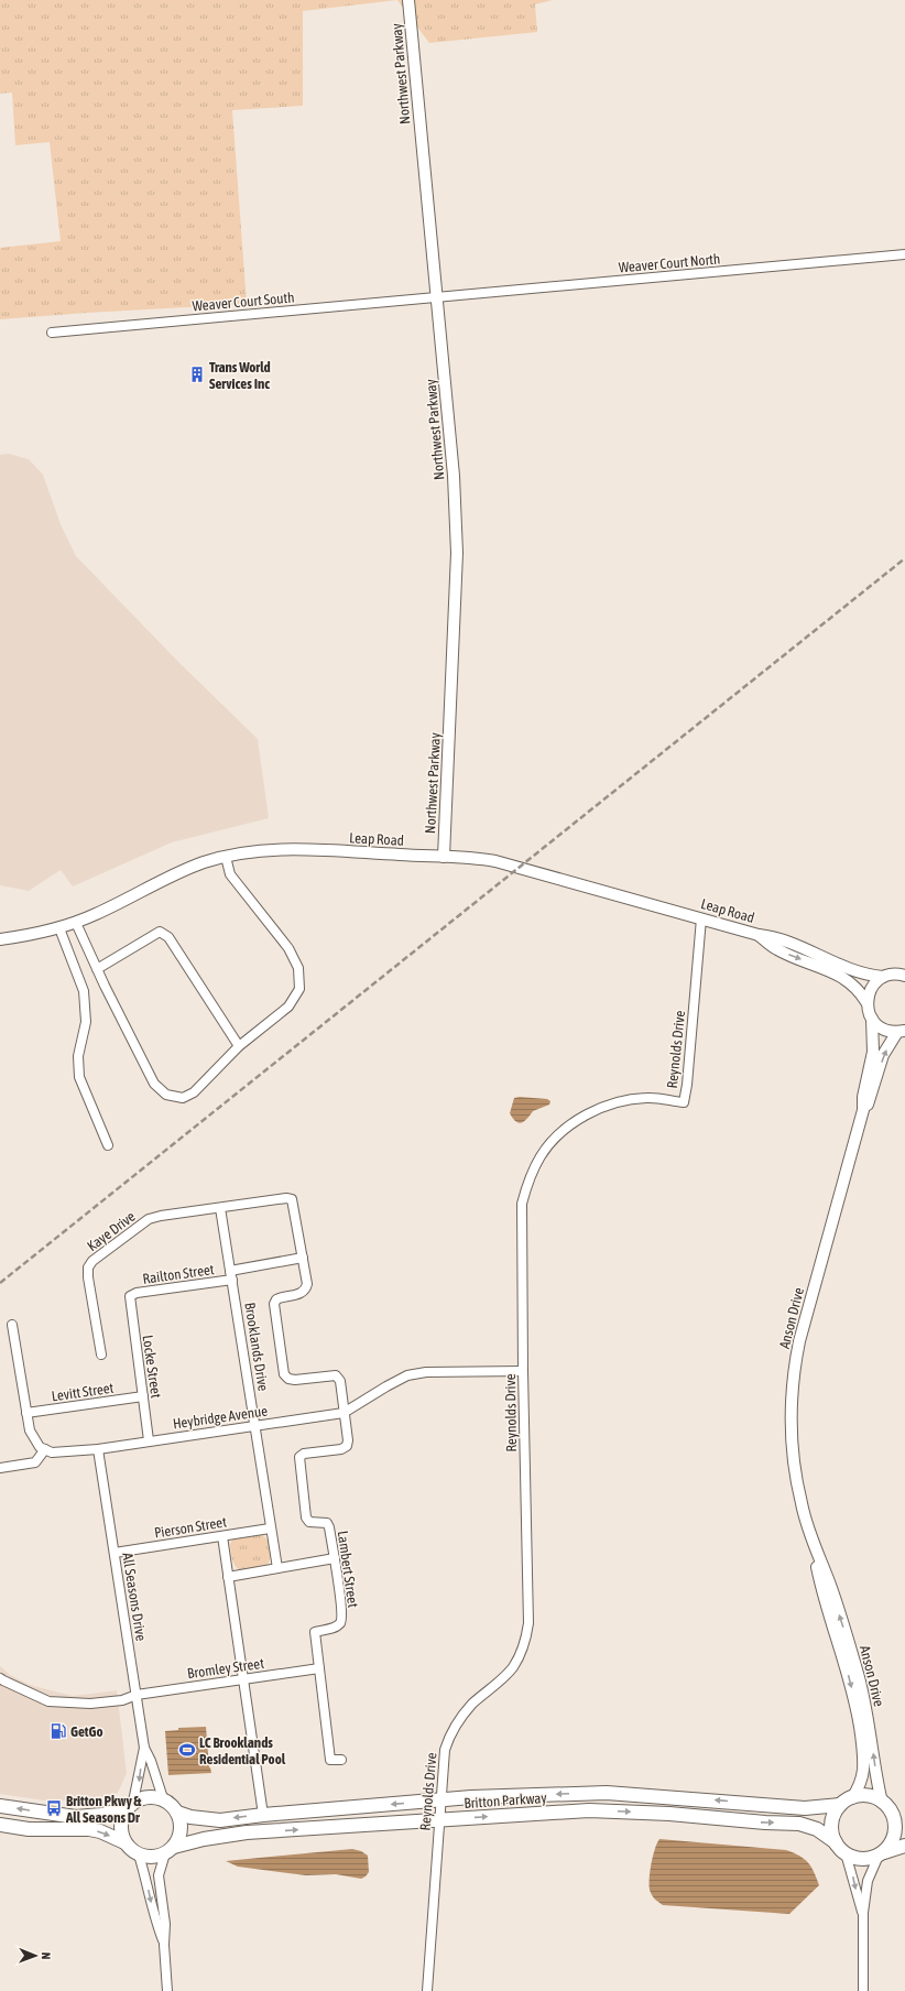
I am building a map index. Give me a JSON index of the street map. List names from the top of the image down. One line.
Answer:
{"streets":{"main road":["Britton Parkway"],"street":["Northwest Parkway","Weaver Court North","Weaver Court South","Leap Road","Reynolds Drive","Kaye Drive","Railton Street","Anson Drive","Brooklands Drive","Locke Street","Levitt Street","Heybridge Avenue","Pierson Street","Lambert Street","All Seasons Drive","Bromley Street"]},"crossings":[["Northwest Parkway","Weaver Court North"],["Northwest Parkway","Weaver Court South"],["Northwest Parkway","Leap Road"],["Weaver Court North","Weaver Court South"],["Leap Road","Reynolds Drive"],["Leap Road","Anson Drive"],["Reynolds Drive","Heybridge Avenue"],["Reynolds Drive","Britton Parkway"],["Kaye Drive","Brooklands Drive"],["Kaye Drive","Lambert Street"],["Railton Street","Brooklands Drive"],["Railton Street","Locke Street"],["Railton Street","Lambert Street"],["Anson Drive","Britton Parkway"],["Brooklands Drive","Heybridge Avenue"],["Brooklands Drive","Pierson Street"],["Locke Street","Levitt Street"],["Locke Street","Heybridge Avenue"],["Heybridge Avenue","Lambert Street"],["Heybridge Avenue","All Seasons Drive"],["Pierson Street","All Seasons Drive"],["Lambert Street","Bromley Street"],["All Seasons Drive","Bromley Street"],["All Seasons Drive","Britton Parkway"]],"places":{"building":["Trans World Services Inc"],"fuel station":["GetGo"],"sports":["LC Brooklands Residential Pool"],"bus stop":["Britton Pkwy & All Seasons Dr"]},"north":"right"}
